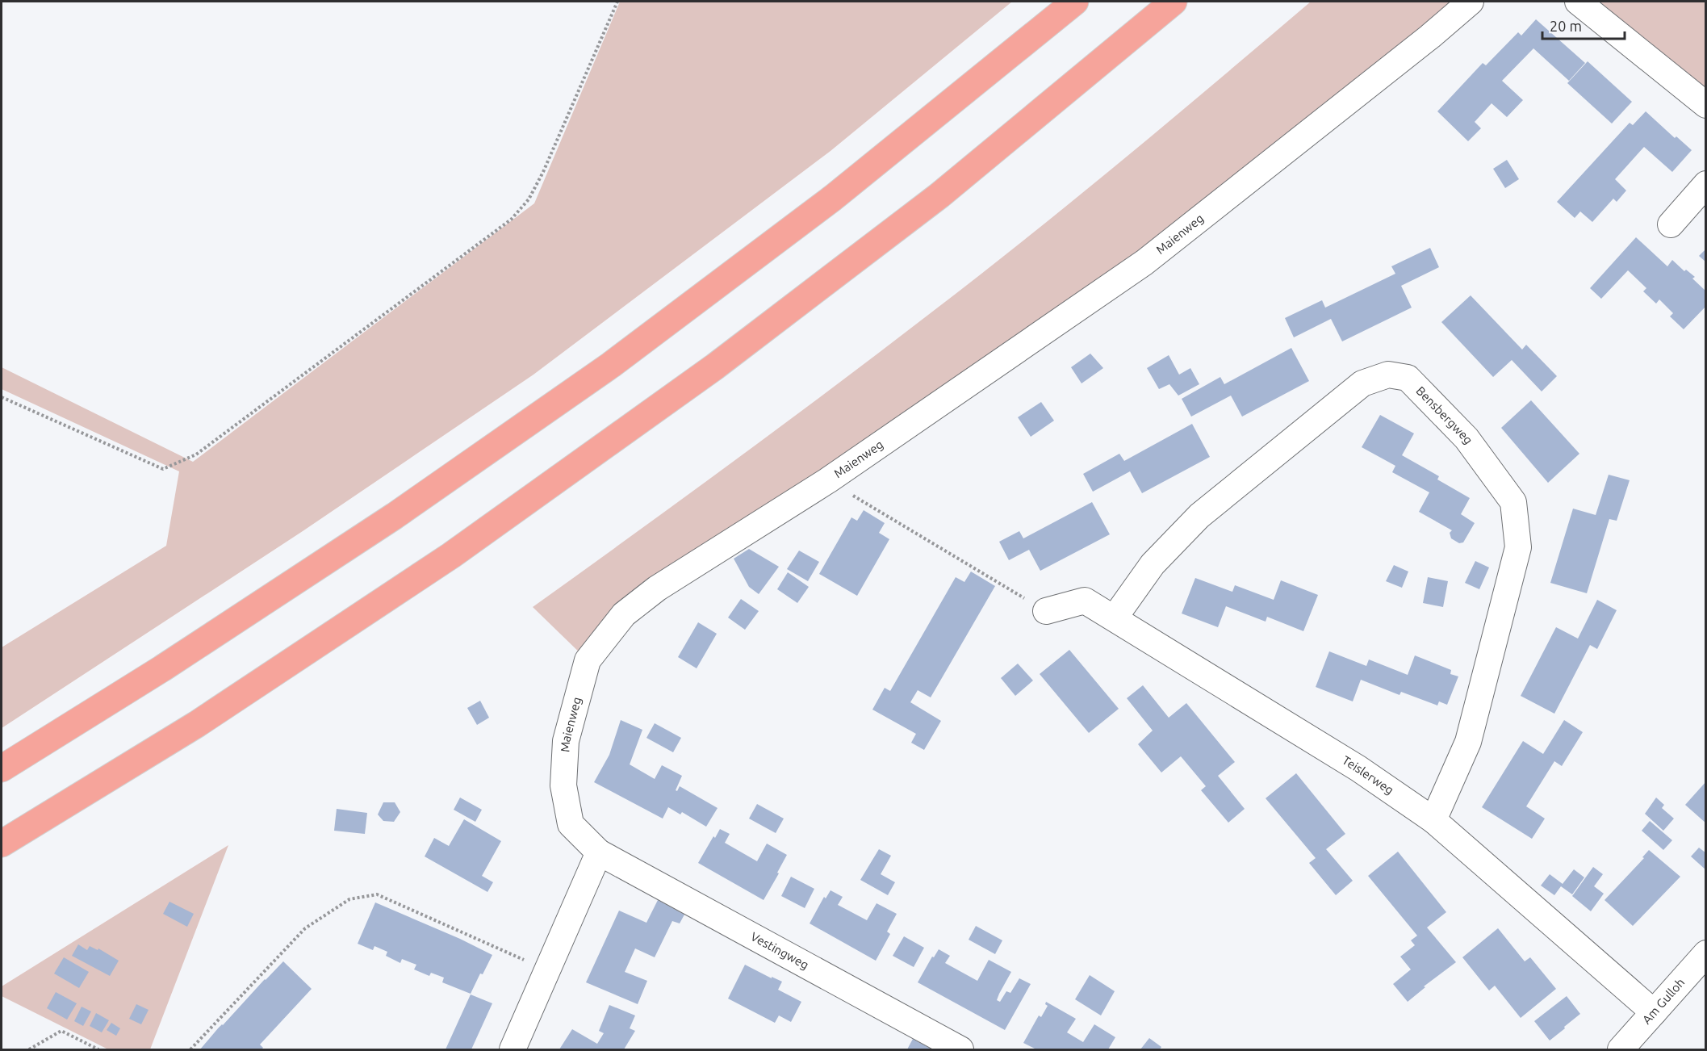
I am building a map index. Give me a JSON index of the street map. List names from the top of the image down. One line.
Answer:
{"streets":{"street":["Maienweg","Bensbergweg","Teislerweg","Vestingweg","Am Gulloh"]},"crossings":[["Maienweg","Vestingweg"],["Bensbergweg","Teislerweg"],["Teislerweg","Am Gulloh"]],"scale_bar":"20 m"}
